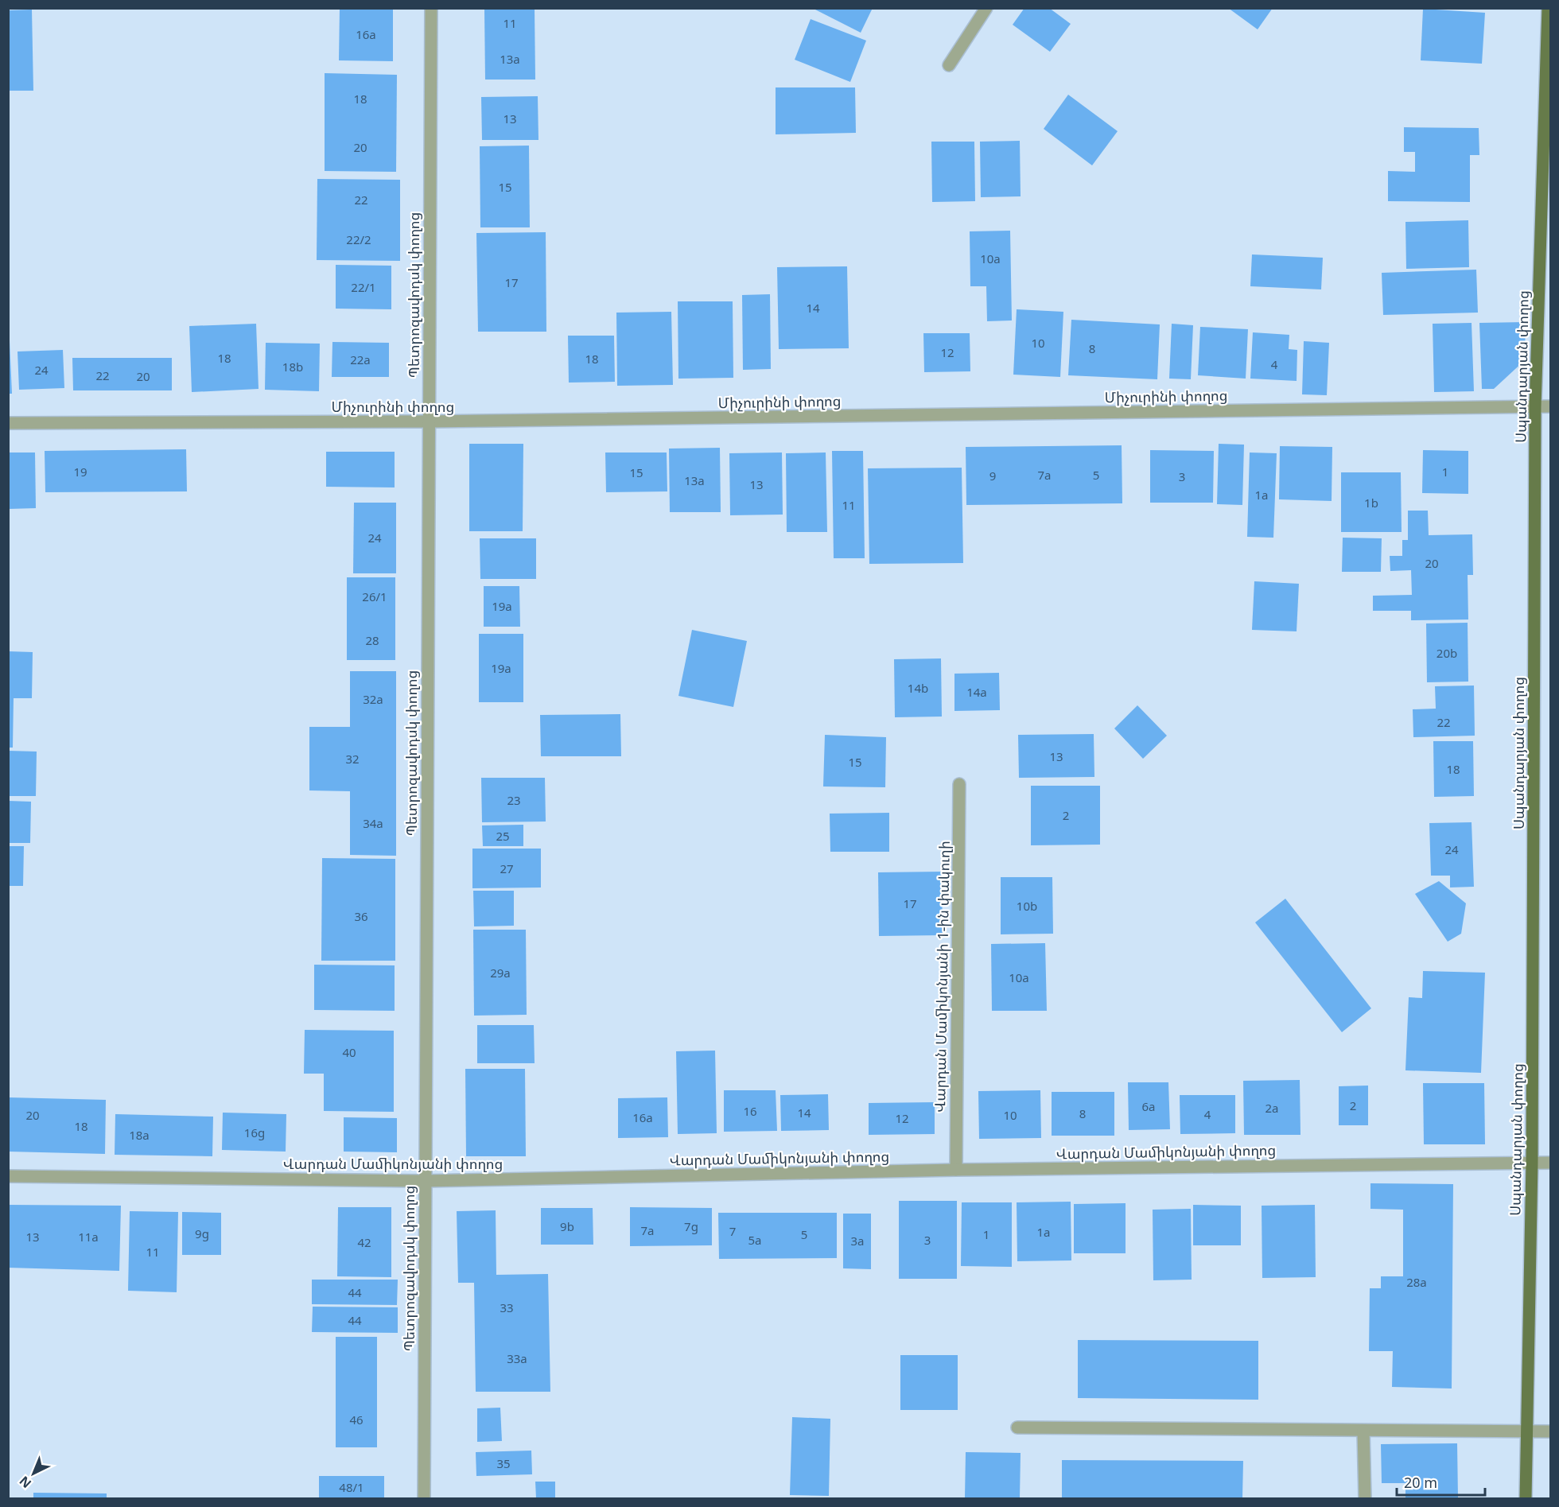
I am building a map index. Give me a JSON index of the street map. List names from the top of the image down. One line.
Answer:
{"streets":{"main road":["Սպանդարյան փողոց"],"street":["Պետրոզավոդսկ փողոց","Միչուրինի փողոց","Վարդան Մամիկոնյանի 1-ին փակուղի","Վարդան Մամիկոնյանի փողոց"]},"crossings":[["Պետրոզավոդսկ փողոց","Միչուրինի փողոց"],["Պետրոզավոդսկ փողոց","Վարդան Մամիկոնյանի փողոց"],["Սպանդարյան փողոց","Միչուրինի փողոց"],["Սպանդարյան փողոց","Վարդան Մամիկոնյանի փողոց"],["Վարդան Մամիկոնյանի 1-ին փակուղի","Վարդան Մամիկոնյանի փողոց"]],"house_numbers":["11","16a","13a","18","13","20","15","22","22/2","10a","17","22/1","14","10","8","12","18","18","22a","4","18b","24","22","20","19","1","15","7a","5","9","3","13a","13","1a","1b","11","24","20","26/1","19a","28","20b","19a","14b","14a","32a","22","13","32","15","18","23","2","34a","25","24","27","17","10b","36","29a","10a","40","2","6a","2a","16","14","8","4","20","10","16a","12","18","16g","18a","9b","7g","7a","7","1a","9g","5","1","13","11a","5a","3","3a","42","11","28a","44","33","44","33a","46","35","48/1"],"scale_bar":"20 m","north":"bottom left"}
